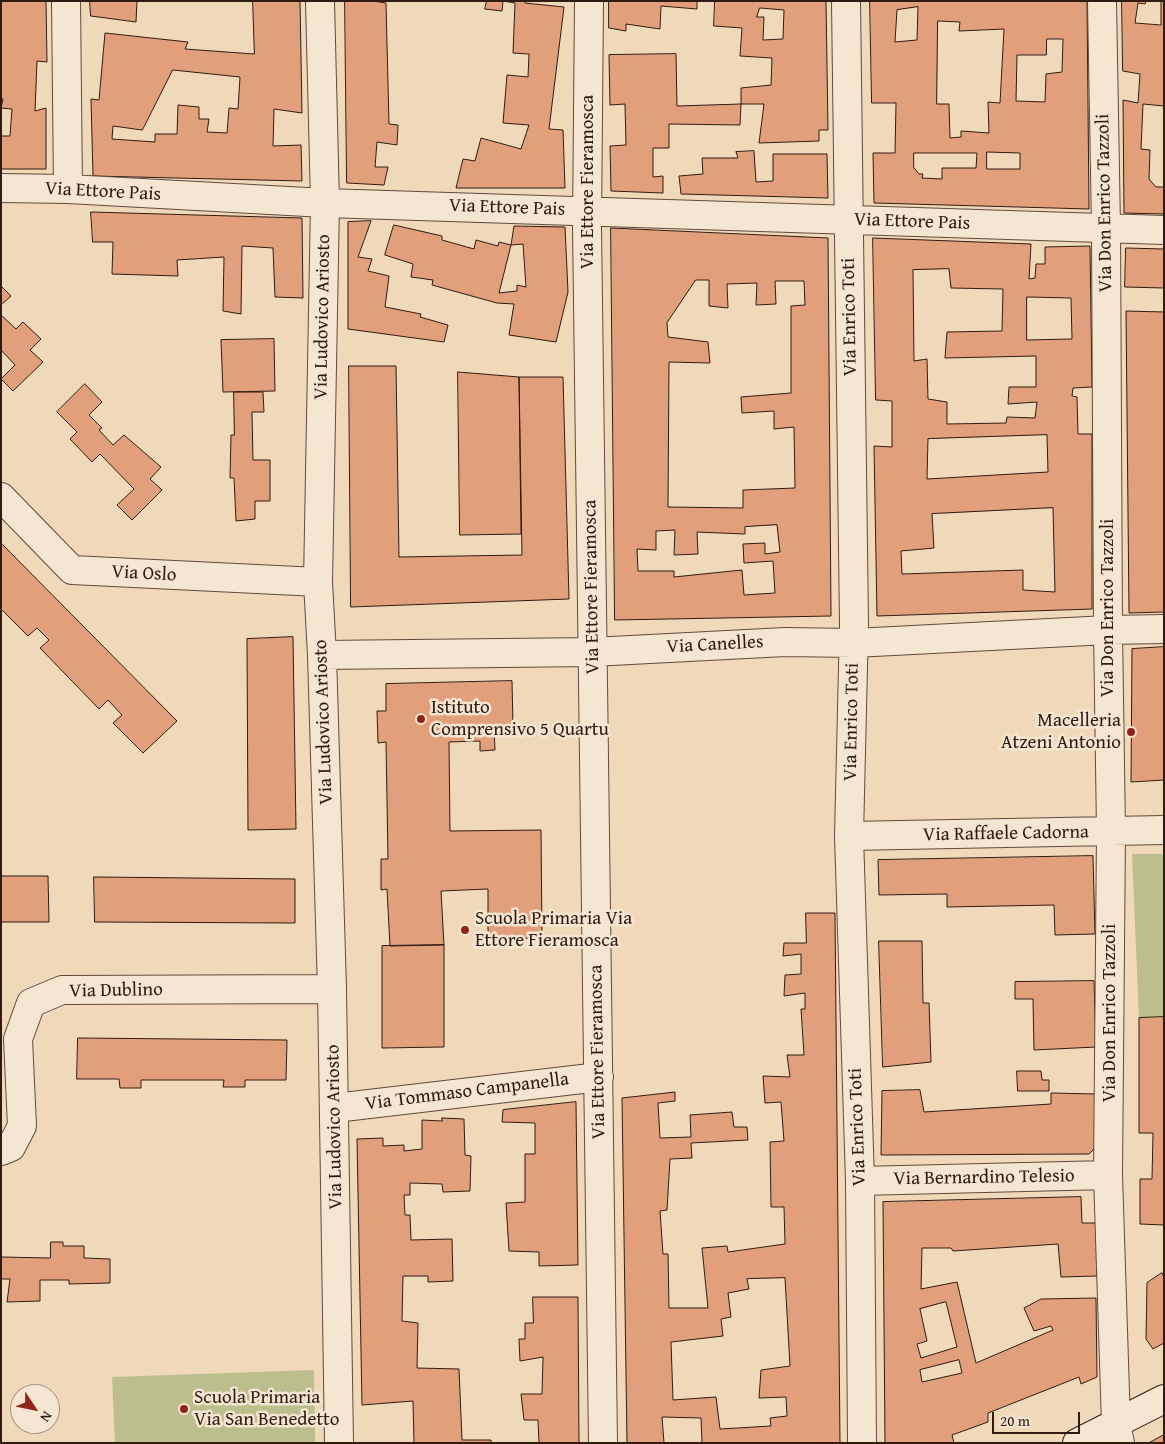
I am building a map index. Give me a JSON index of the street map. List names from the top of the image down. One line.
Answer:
{"streets":{"street":["Via Ettore Fieramosca","Via Ettore Pais","Via Don Enrico Tazzoli","Via Ludovico Ariosto","Via Enrico Toti","Via Oslo","Via Canelles","Via Raffaele Cadorna","Via Dublino","Via Tommaso Campanella","Via Bernardino Telesio"]},"crossings":[["Via Ettore Fieramosca","Via Ettore Pais"],["Via Ettore Fieramosca","Via Canelles"],["Via Ettore Fieramosca","Via Tommaso Campanella"],["Via Ettore Pais","Via Don Enrico Tazzoli"],["Via Ettore Pais","Via Ludovico Ariosto"],["Via Ettore Pais","Via Enrico Toti"],["Via Don Enrico Tazzoli","Via Canelles"],["Via Don Enrico Tazzoli","Via Raffaele Cadorna"],["Via Don Enrico Tazzoli","Via Bernardino Telesio"],["Via Ludovico Ariosto","Via Oslo"],["Via Ludovico Ariosto","Via Canelles"],["Via Ludovico Ariosto","Via Dublino"],["Via Ludovico Ariosto","Via Tommaso Campanella"],["Via Enrico Toti","Via Canelles"],["Via Enrico Toti","Via Raffaele Cadorna"],["Via Enrico Toti","Via Bernardino Telesio"]],"places":["Istituto Comprensivo 5 Quartu","Macelleria Atzeni Antonio","Scuola Primaria Via Ettore Fieramosca","Scuola Primaria Via San Benedetto"],"scale_bar":"20 m","north":"bottom right"}
